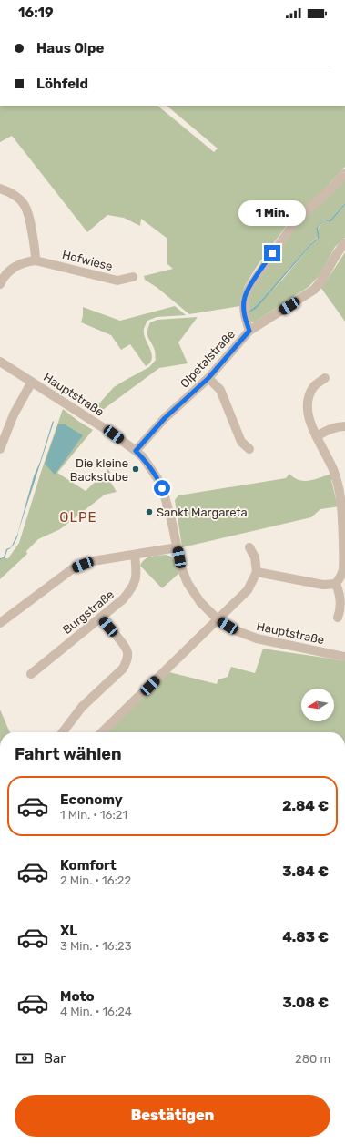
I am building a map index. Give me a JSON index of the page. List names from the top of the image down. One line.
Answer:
{"streets":{"street":["Hofwiese","Olpetalstraße","Hauptstraße","Burgstraße"]},"crossings":[["Olpetalstraße","Hauptstraße"]],"districts":["OLPE"],"places":["Die kleine Backstube","Sankt Margareta"],"north":"left","page":{"status":"16:19","banner":["Haus Olpe","Löhfeld"],"bubble":"1 Min.","heading":"Fahrt wählen","list":[{"name":"Economy","note":"1 Min. · 16:21","value":"2.84 €"},{"name":"Komfort","note":"2 Min. · 16:22","value":"3.84 €"},{"name":"XL","note":"3 Min. · 16:23","value":"4.83 €"},{"name":"Moto","note":"4 Min. · 16:24","value":"3.08 €"}],"pay":["Bar","280 m"],"buttons":"Bestätigen"}}
